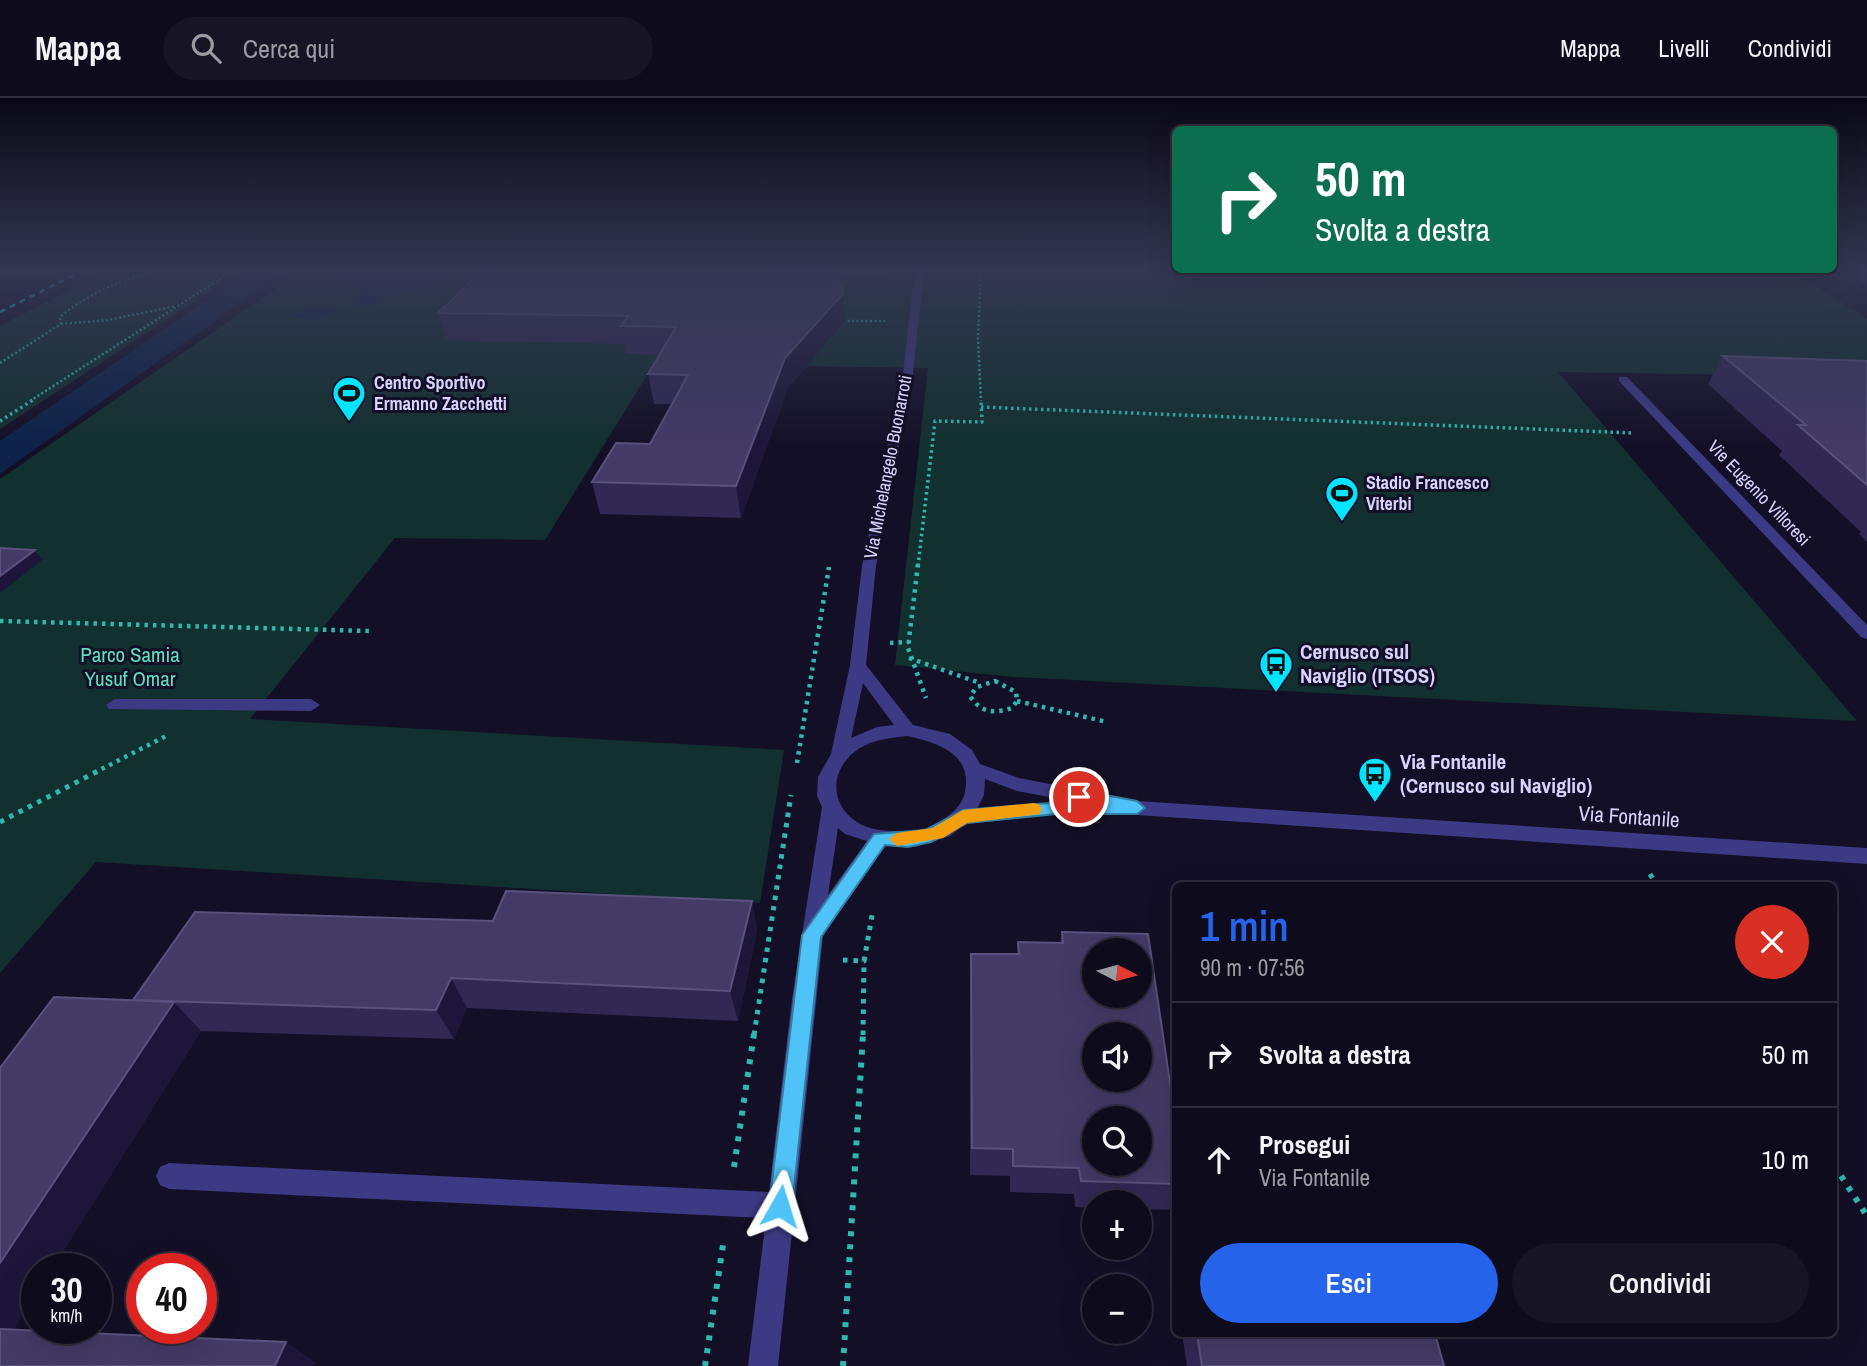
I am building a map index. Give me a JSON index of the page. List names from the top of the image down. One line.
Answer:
{"streets":{"street":["Via Michelangelo Buonarroti","Vie Eugenio Villoresi","Via Fontanile"]},"crossings":[["Via Michelangelo Buonarroti","Via Fontanile"]],"parks":["Parco Samia Yusuf Omar"],"places":{"sports":["Centro Sportivo Ermanno Zacchetti","Stadio Francesco Viterbi"],"bus stop":["Cernusco sul Naviglio (ITSOS)","Via Fontanile (Cernusco sul Naviglio)"]},"north":"right","page":{"header":"Mappa","search":"Cerca qui","nav":["Mappa","Livelli","Condividi"],"turn":["50 m","Svolta a destra"],"heading":["1 min","90 m · 07:56"],"map_buttons":["+","−"],"list":[{"name":"Svolta a destra","value":"50 m"},{"name":"Prosegui","note":"Via Fontanile","value":"10 m"}],"buttons":["Esci","Condividi"],"speed":"30 km/h","limit":"40"}}
